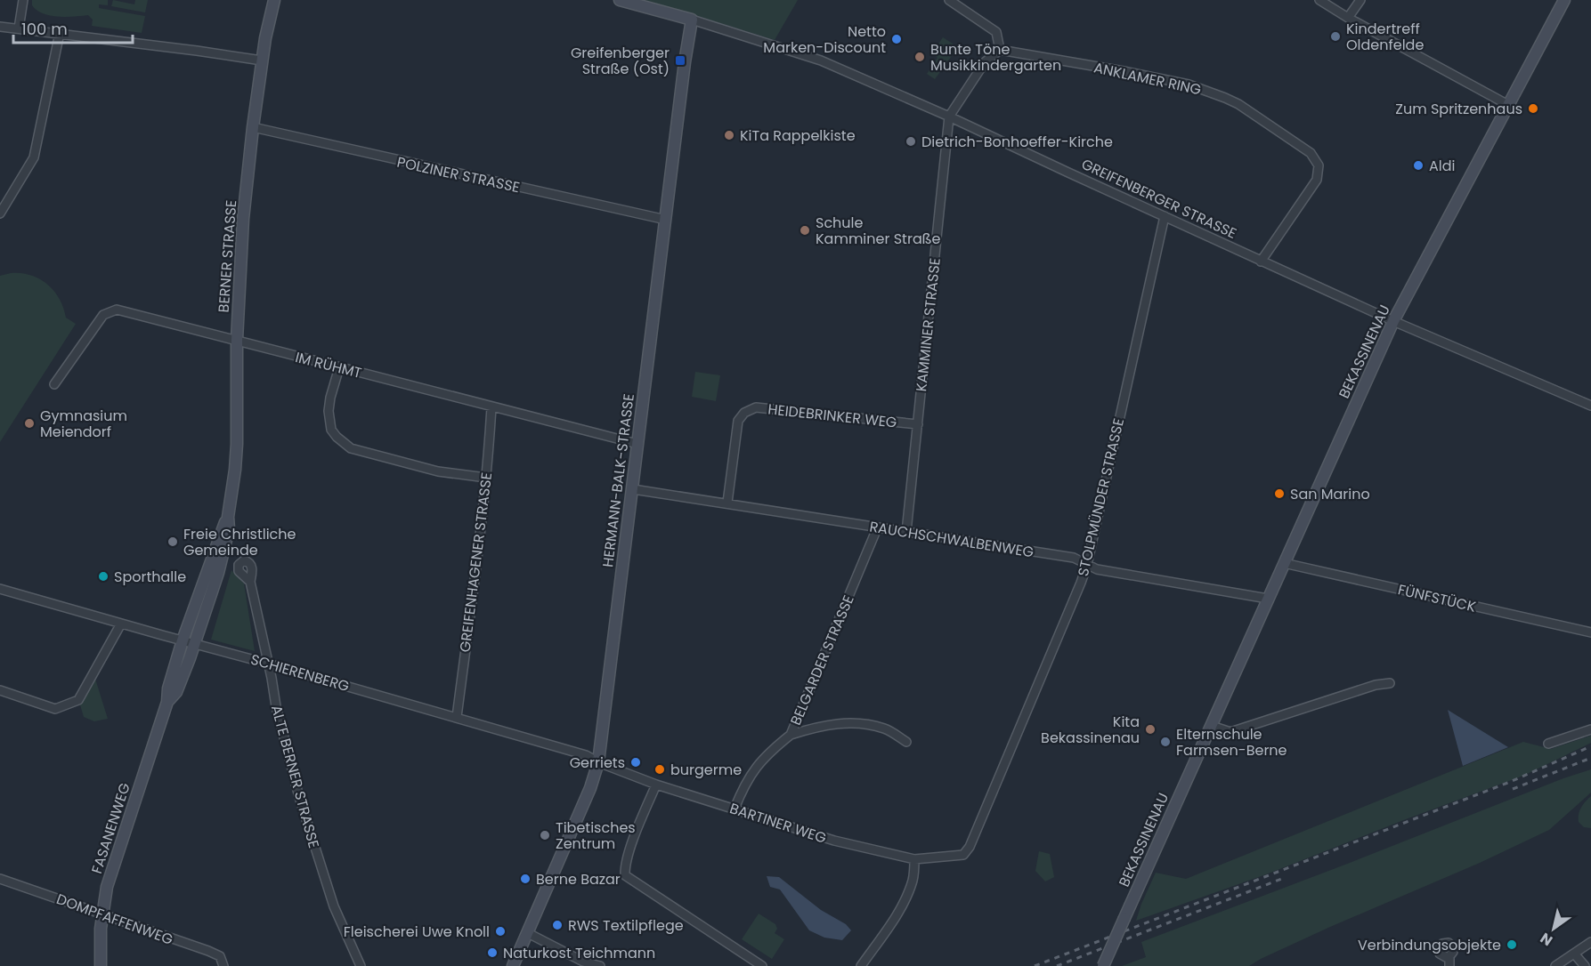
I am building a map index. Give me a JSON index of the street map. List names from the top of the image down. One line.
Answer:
{"streets":{"street":["ANKLAMER RING","POLZINER STRASSE","GREIFENBERGER STRASSE","BERNER STRASSE","KAMMINER STRASSE","BEKASSINENAU","IM RÜHMT","HEIDEBRINKER WEG","HERMANN-BALK-STRASSE","STOLPMÜNDER STRASSE","RAUCHSCHWALBENWEG","GREIFENHAGENER STRASSE","FÜNFSTÜCK","BELGARDER STRASSE","SCHIERENBERG","ALTE BERNER STRASSE","BARTINER WEG","FASANENWEG","DOMPFAFFENWEG"]},"crossings":[["ANKLAMER RING","GREIFENBERGER STRASSE"],["POLZINER STRASSE","BERNER STRASSE"],["POLZINER STRASSE","HERMANN-BALK-STRASSE"],["GREIFENBERGER STRASSE","KAMMINER STRASSE"],["GREIFENBERGER STRASSE","BEKASSINENAU"],["GREIFENBERGER STRASSE","HERMANN-BALK-STRASSE"],["GREIFENBERGER STRASSE","STOLPMÜNDER STRASSE"],["BERNER STRASSE","IM RÜHMT"],["BERNER STRASSE","FASANENWEG"],["KAMMINER STRASSE","HEIDEBRINKER WEG"],["KAMMINER STRASSE","RAUCHSCHWALBENWEG"],["BEKASSINENAU","RAUCHSCHWALBENWEG"],["BEKASSINENAU","FÜNFSTÜCK"],["IM RÜHMT","HERMANN-BALK-STRASSE"],["IM RÜHMT","GREIFENHAGENER STRASSE"],["HEIDEBRINKER WEG","RAUCHSCHWALBENWEG"],["HERMANN-BALK-STRASSE","RAUCHSCHWALBENWEG"],["HERMANN-BALK-STRASSE","SCHIERENBERG"],["HERMANN-BALK-STRASSE","BARTINER WEG"],["STOLPMÜNDER STRASSE","RAUCHSCHWALBENWEG"],["STOLPMÜNDER STRASSE","BARTINER WEG"],["RAUCHSCHWALBENWEG","BELGARDER STRASSE"],["GREIFENHAGENER STRASSE","SCHIERENBERG"],["BELGARDER STRASSE","BARTINER WEG"],["SCHIERENBERG","ALTE BERNER STRASSE"],["SCHIERENBERG","BARTINER WEG"],["SCHIERENBERG","FASANENWEG"],["FASANENWEG","DOMPFAFFENWEG"]],"places":{"other":["Kindertreff Oldenfelde","Netto Marken-Discount","Bunte Töne Musikkindergarten","Zum Spritzenhaus","KiTa Rappelkiste","Dietrich-Bonhoeffer-Kirche","Aldi","Schule Kamminer Straße","Gymnasium Meiendorf","San Marino","Freie Christliche Gemeinde","Sporthalle","Kita Bekassinenau","Elternschule Farmsen-Berne","Gerriets","burgerme","Tibetisches Zentrum","Berne Bazar","RWS Textilpflege","Fleischerei Uwe Knoll","Verbindungsobjekte","Naturkost Teichmann"],"transit":["Greifenberger Straße (Ost)"]},"scale_bar":"100 m","north":"bottom left"}
